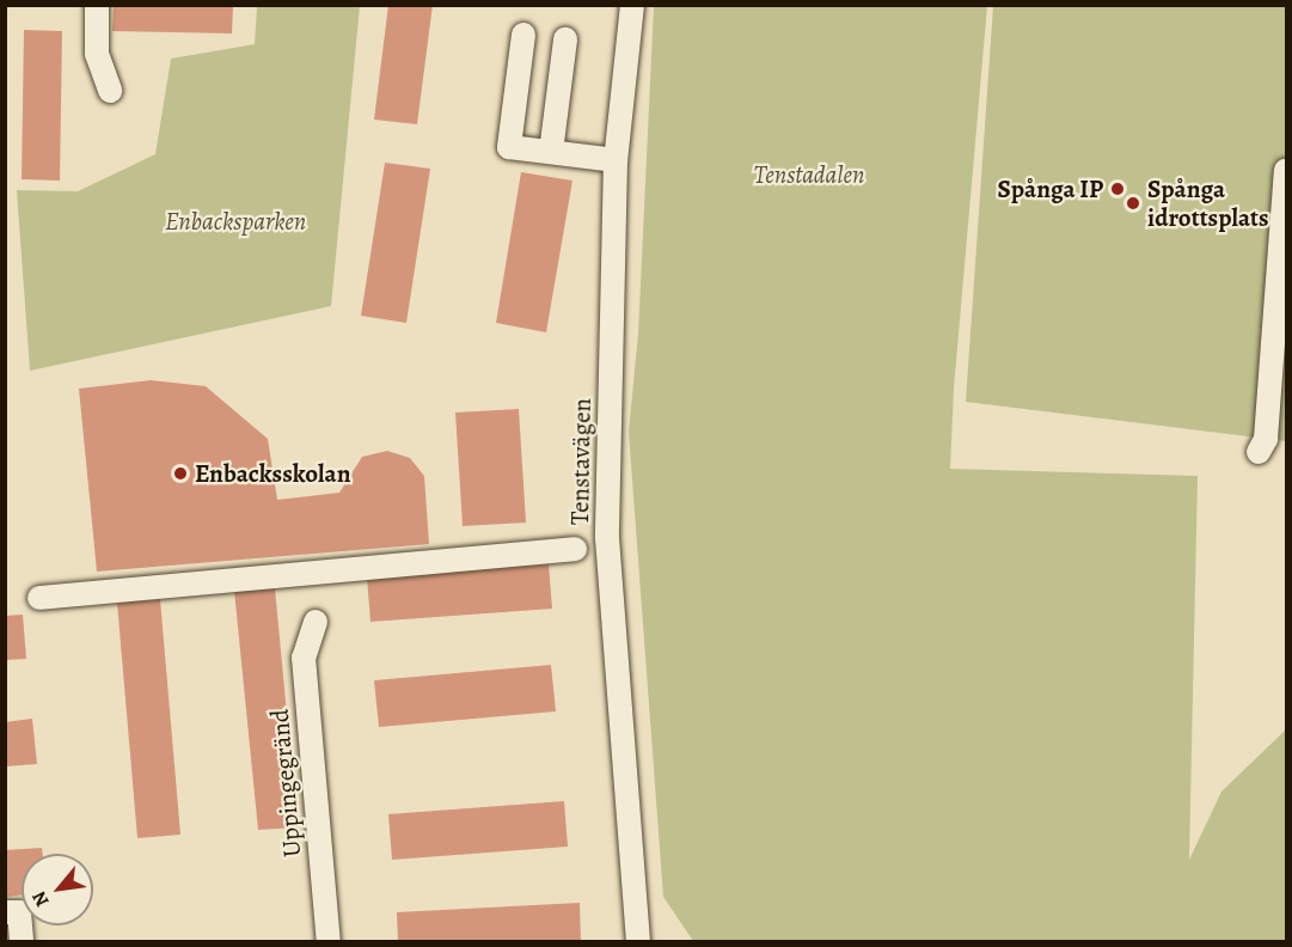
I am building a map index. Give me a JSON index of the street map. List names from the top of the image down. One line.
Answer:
{"streets":{"street":["Tenstavägen","Uppingegränd"]},"parks":["Tenstadalen","Enbacksparken"],"places":["Spånga IP","Spånga idrottsplats","Enbacksskolan"],"north":"bottom left"}
